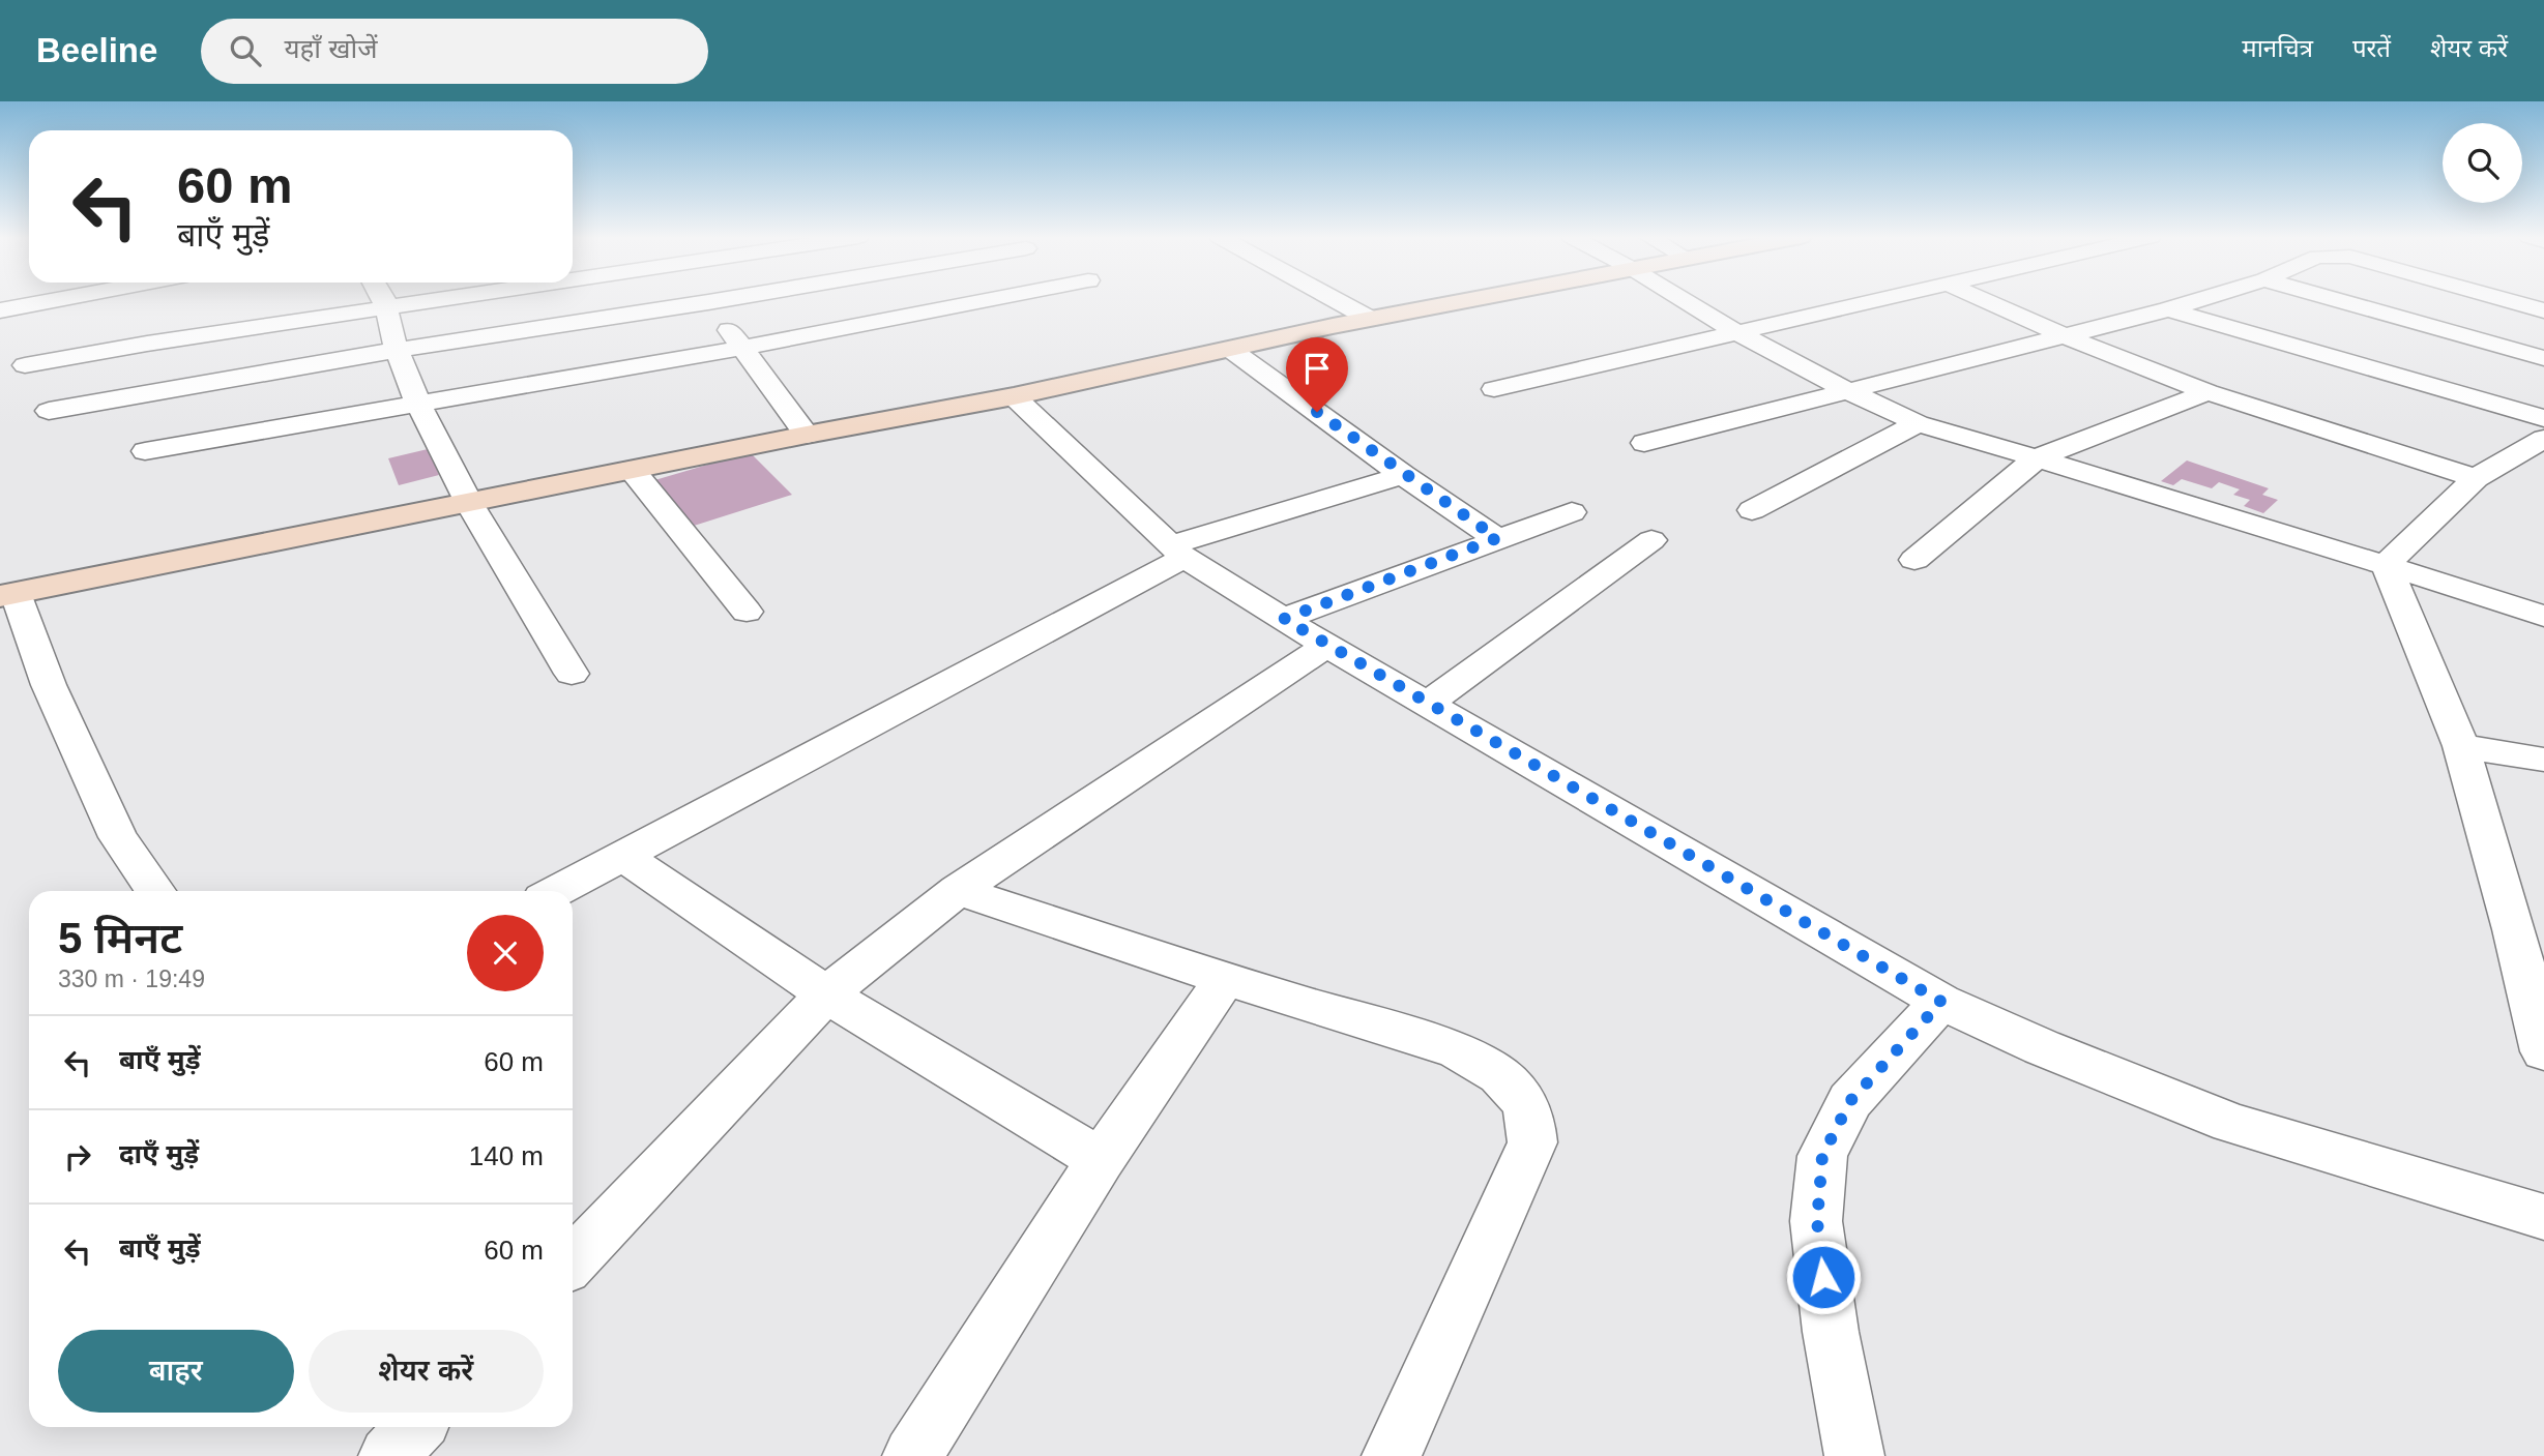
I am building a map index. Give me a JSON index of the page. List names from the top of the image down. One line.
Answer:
{"page":{"header":"Beeline","search":"यहाँ खोजें","nav":["मानचित्र","परतें","शेयर करें"],"turn":["60 m","बाएँ मुड़ें"],"heading":["5 मिनट","330 m · 19:49"],"list":[{"name":"बाएँ मुड़ें","value":"60 m"},{"name":"दाएँ मुड़ें","value":"140 m"},{"name":"बाएँ मुड़ें","value":"60 m"}],"buttons":["बाहर","शेयर करें"]}}
